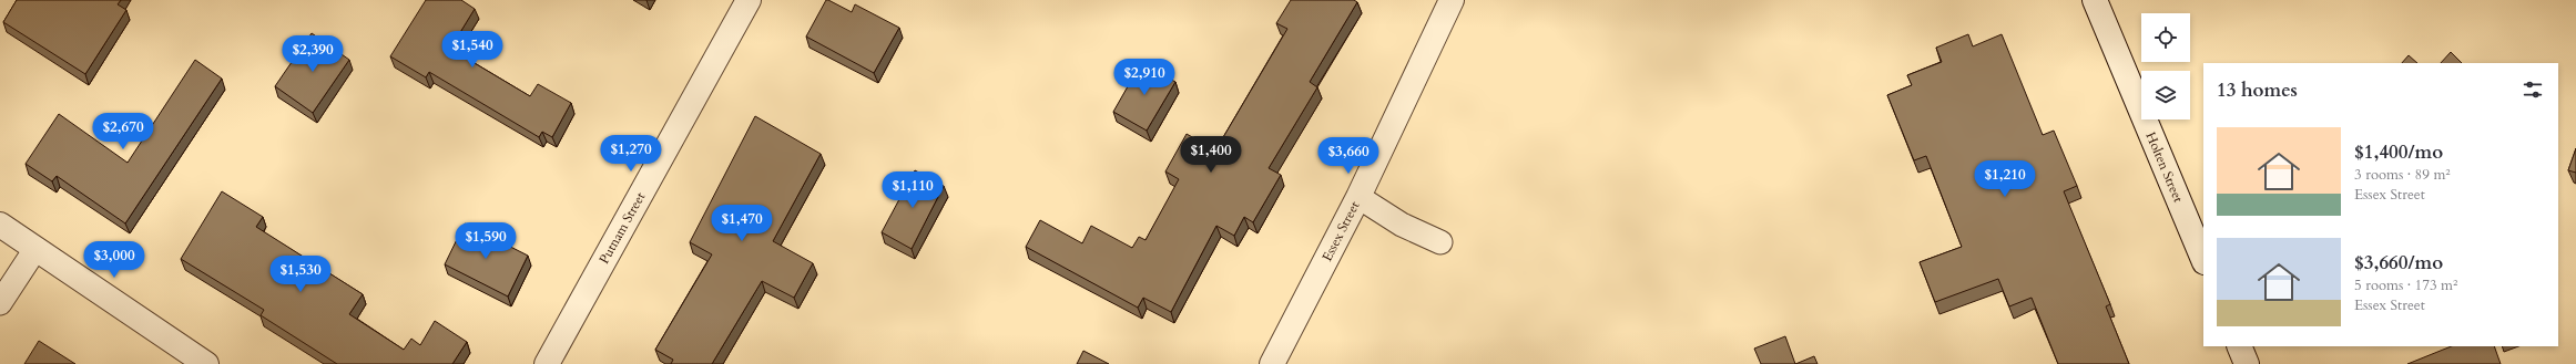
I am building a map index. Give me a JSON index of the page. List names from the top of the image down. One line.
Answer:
{"streets":{"street":["Holten Street","Putnam Street","Essex Street"]},"page":{"price":["$1,540","$2,390","$2,910","$2,670","$1,270","$1,400","$3,660","$1,210","$1,110","$1,470","$1,590","$3,000","$1,530"],"heading":"13 homes","list":[{"name":"$1,400/mo","note":"3 rooms · 89 m² · Essex Street"},{"name":"$3,660/mo","note":"5 rooms · 173 m² · Essex Street"}]}}
